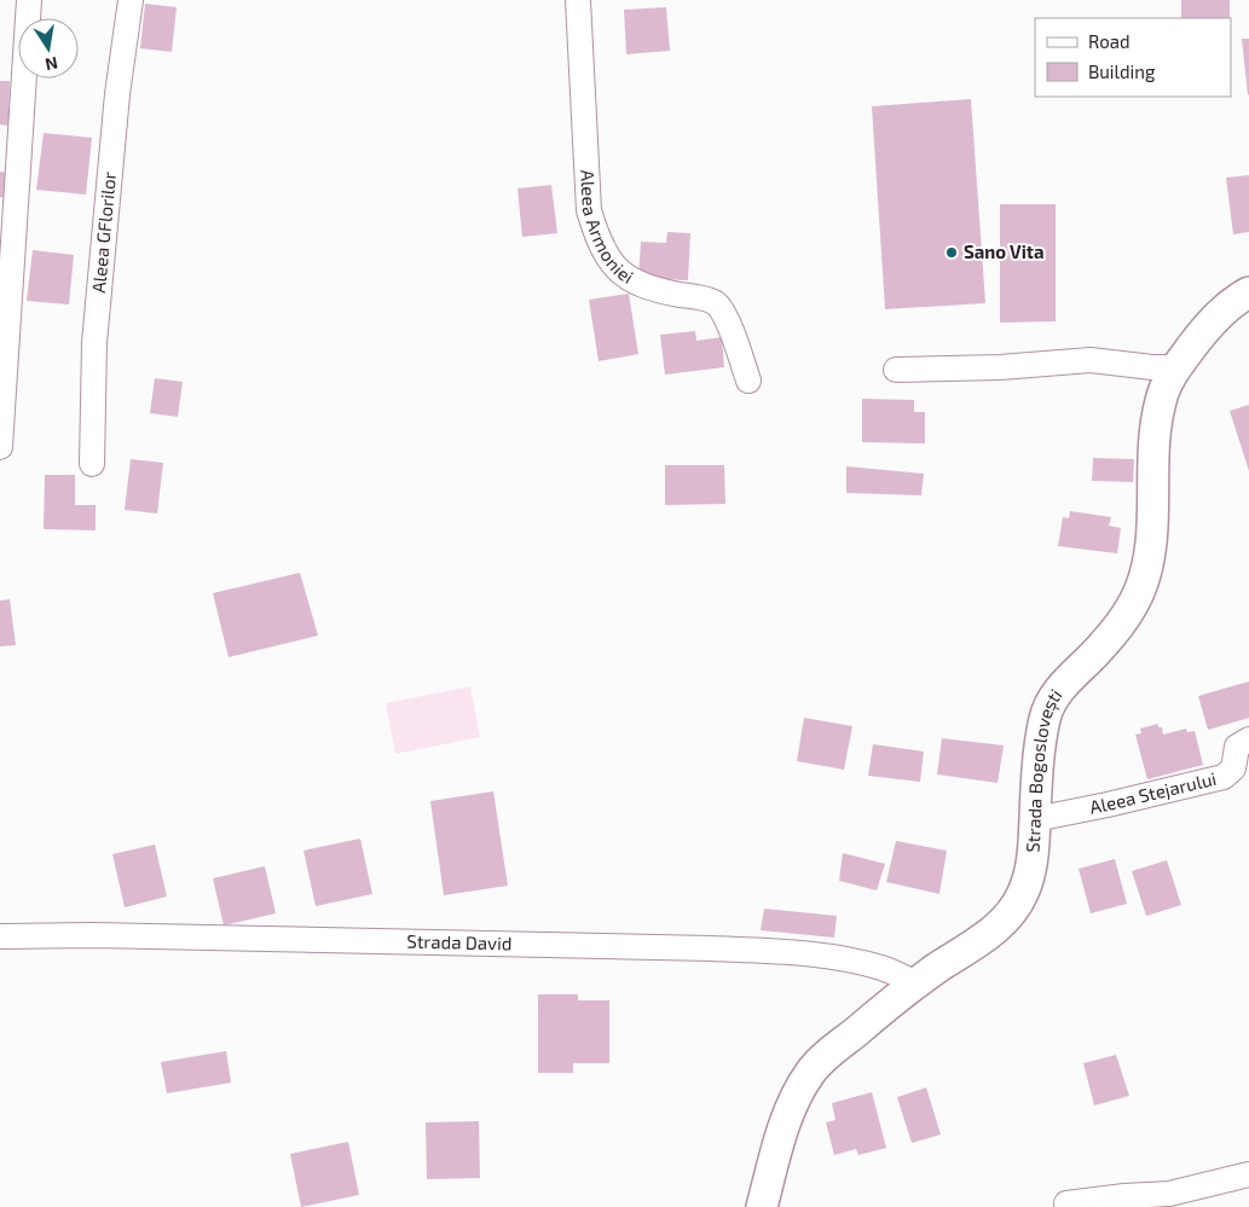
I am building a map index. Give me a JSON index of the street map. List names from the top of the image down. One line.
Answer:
{"streets":{"street":["Aleea Armoniei","Aleea GFlorilor","Strada Bogoslovești","Aleea Stejarului","Strada David"]},"crossings":[["Strada Bogoslovești","Aleea Stejarului"],["Strada Bogoslovești","Strada David"]],"places":["Sano Vita"],"legend":["Road","Building"],"north":"bottom"}
